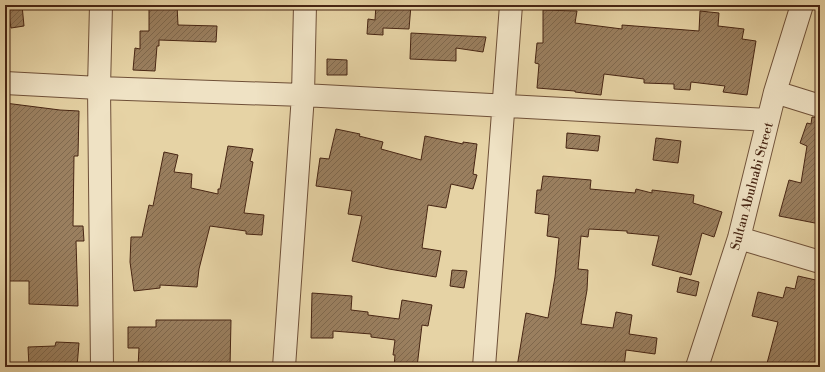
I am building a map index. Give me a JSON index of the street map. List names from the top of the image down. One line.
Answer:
{"streets":{"street":["Sultan Abulnabi Street"]}}
